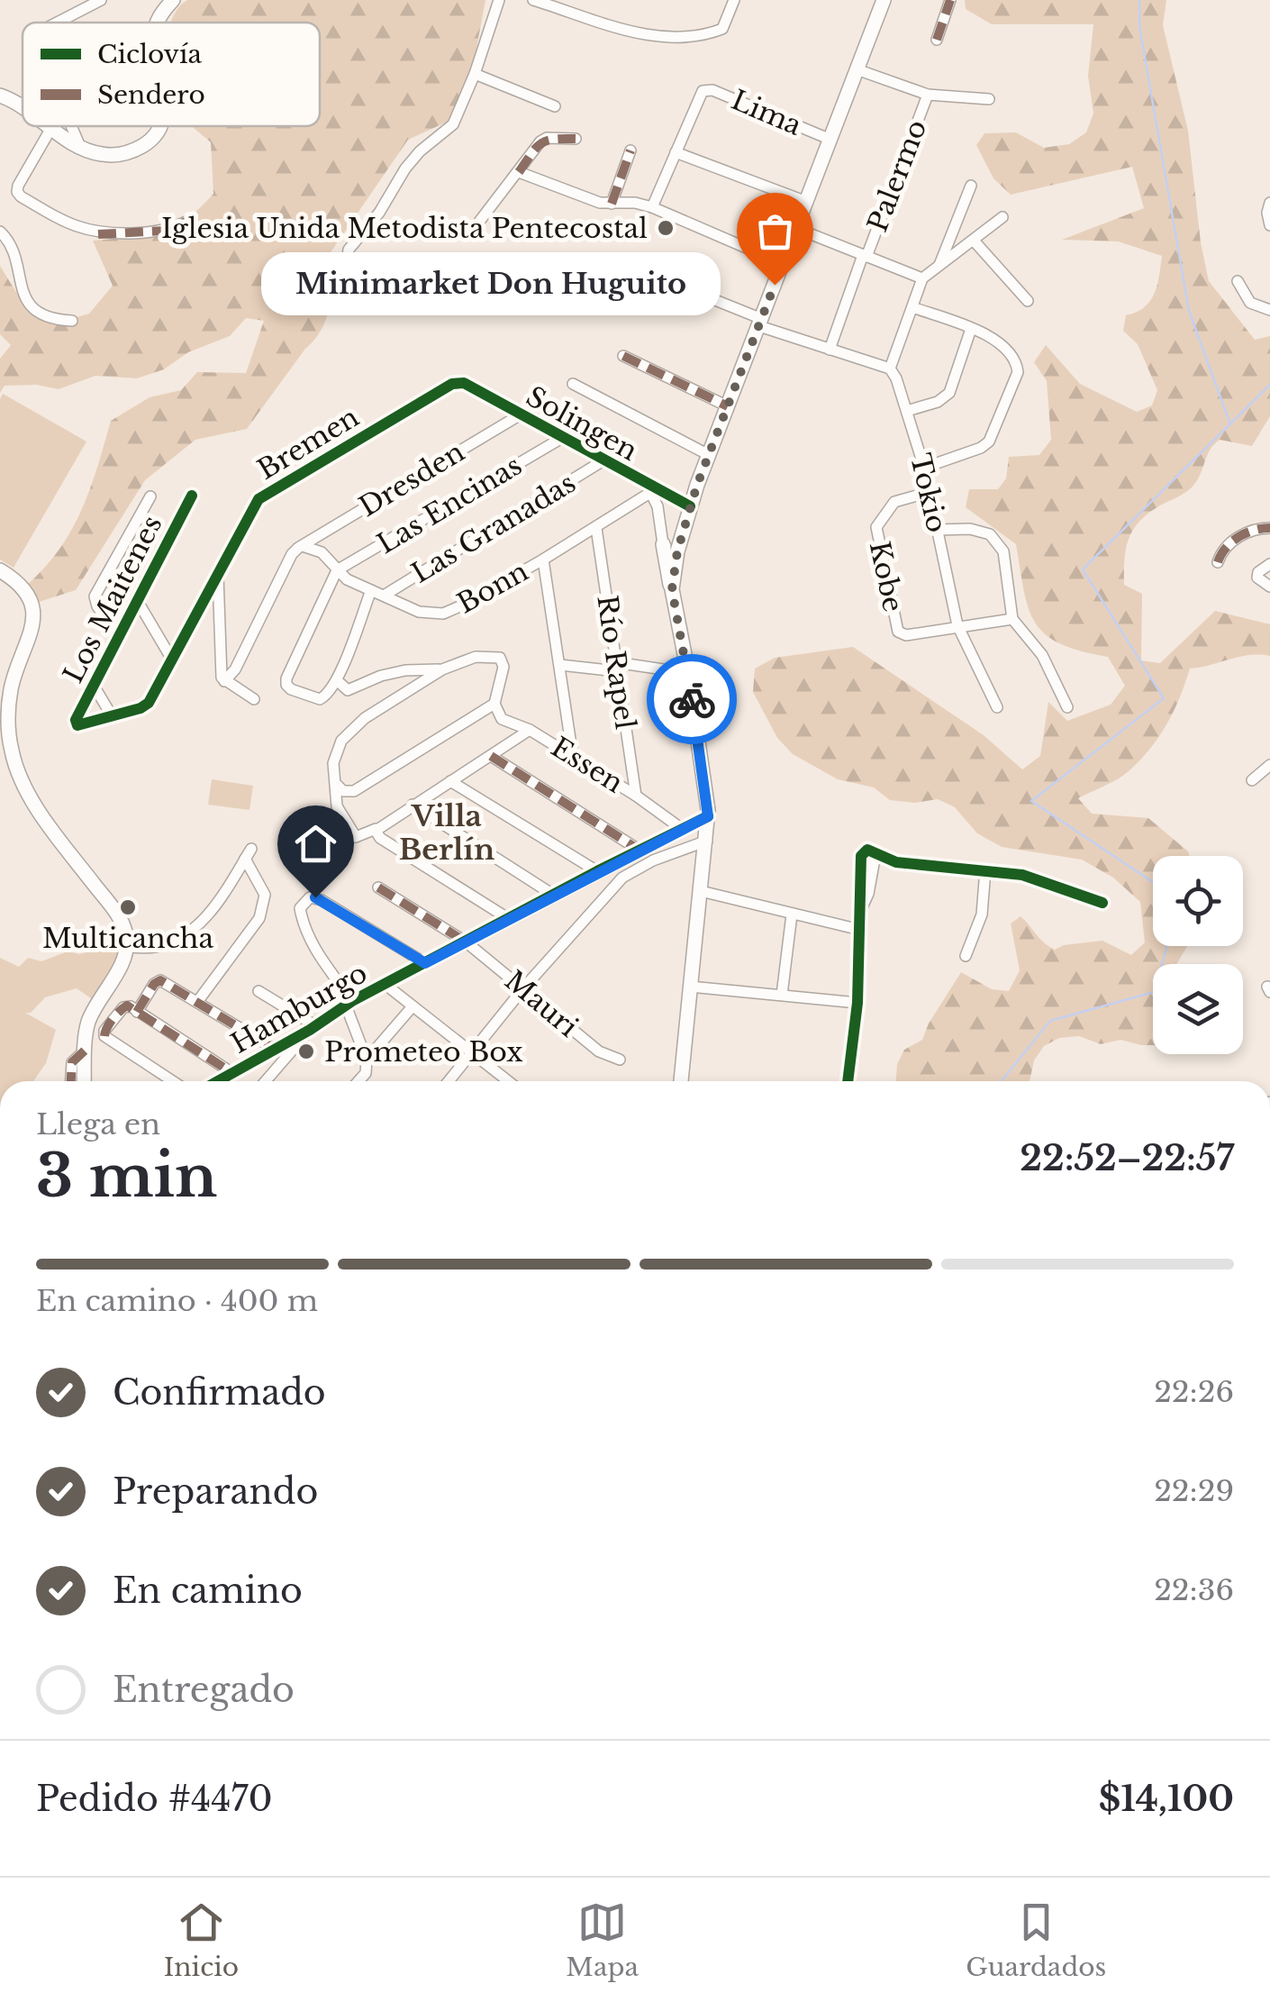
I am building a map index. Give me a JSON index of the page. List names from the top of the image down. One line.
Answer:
{"streets":{"street":["Lima","Palermo","Solingen","Bremen","Dresden","Tokio","Las Encinas","Las Granadas","Kobe","Bonn","Los Maitenes","Río Rapel","Essen","Mauri","Hamburgo"]},"crossings":[["Solingen","Bremen"],["Solingen","Dresden"],["Solingen","Las Encinas"],["Solingen","Las Granadas"],["Solingen","Bonn"],["Bremen","Los Maitenes"],["Dresden","Bonn"],["Tokio","Kobe"],["Las Encinas","Bonn"],["Las Granadas","Bonn"],["Bonn","Río Rapel"],["Río Rapel","Essen"],["Essen","Hamburgo"],["Mauri","Hamburgo"]],"districts":["Villa Berlín"],"places":["Iglesia Unida Metodista Pentecostal","Minimarket Don Huguito","Multicancha","Prometeo Box"],"legend":["Ciclovía","Sendero"],"page":{"bubble":"Minimarket Don Huguito","heading":["3 min","Llega en","22:52–22:57"],"panel":["Pedido #4470","$14,100"],"bar":"En camino · 400 m","list":[["Confirmado","22:26"],["Preparando","22:29"],["En camino","22:36"],"Entregado"],"tabs":["Inicio","Mapa","Guardados"]}}
